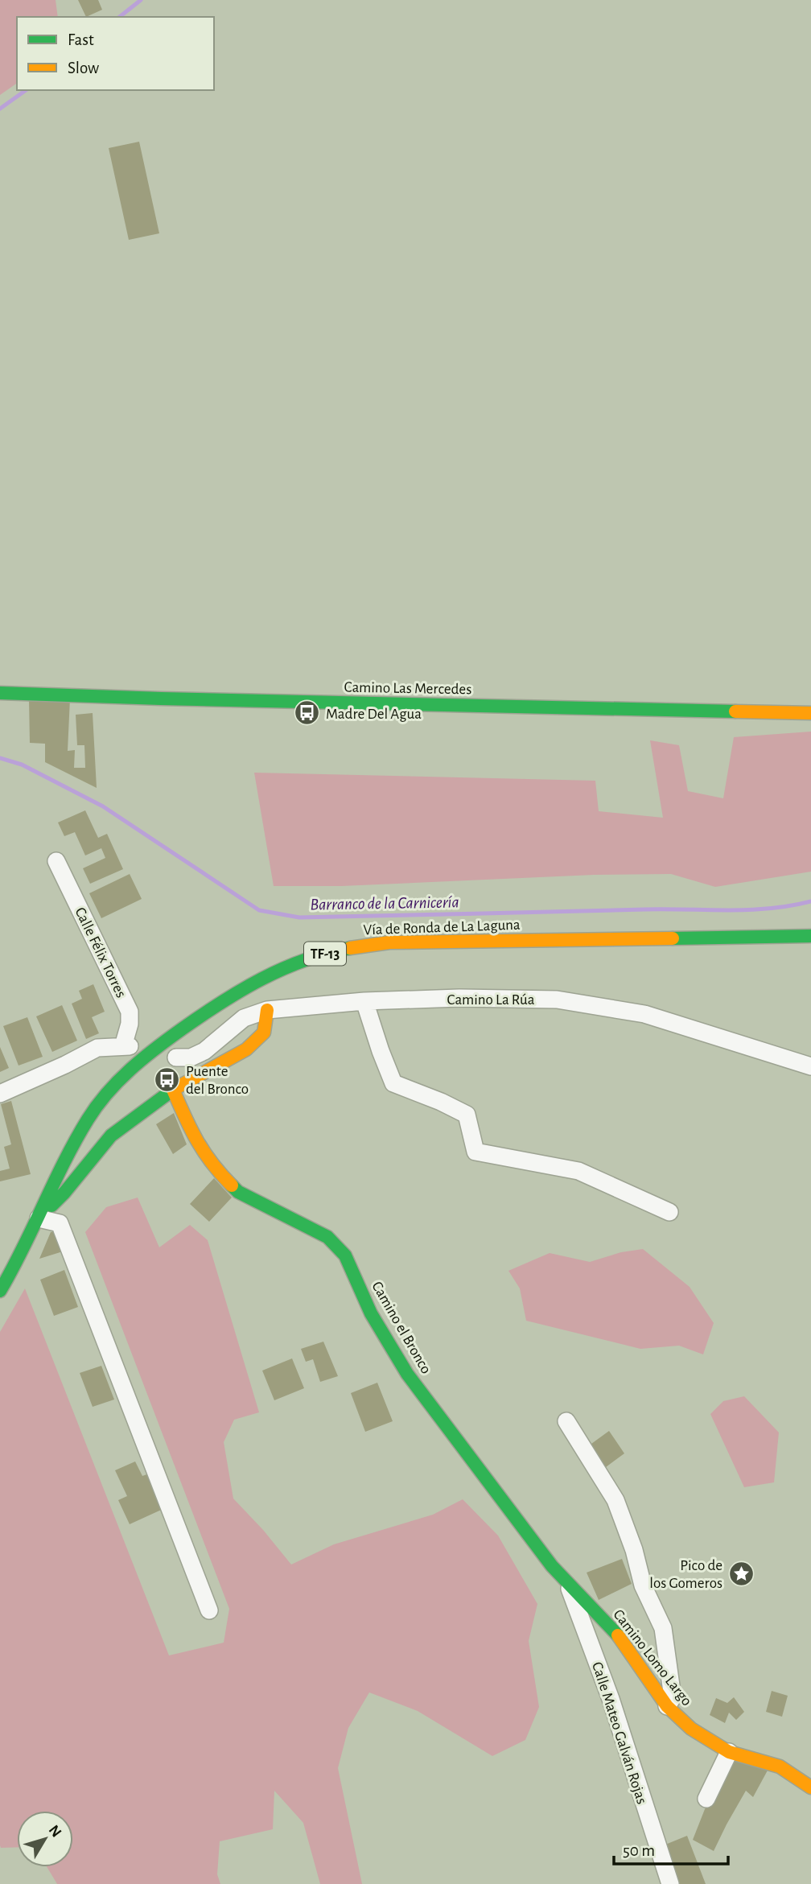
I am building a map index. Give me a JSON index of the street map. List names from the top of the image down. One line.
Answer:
{"streets":{"main road":["Camino Las Mercedes","Vía de Ronda de La Laguna","TF-13","Camino el Bronco","Camino Lomo Largo"],"street":["Calle Félix Torres","Camino La Rúa","Calle Mateo Galván Rojas"]},"crossings":[["Camino el Bronco","Camino Lomo Largo"],["Camino el Bronco","Calle Mateo Galván Rojas"],["Camino Lomo Largo","Calle Mateo Galván Rojas"]],"water":["Barranco de la Carnicería"],"places":{"bus stop":["Madre Del Agua","Puente del Bronco"],"place":["Pico de los Gomeros"]},"legend":["Fast","Slow"],"scale_bar":"50 m","north":"top right"}
